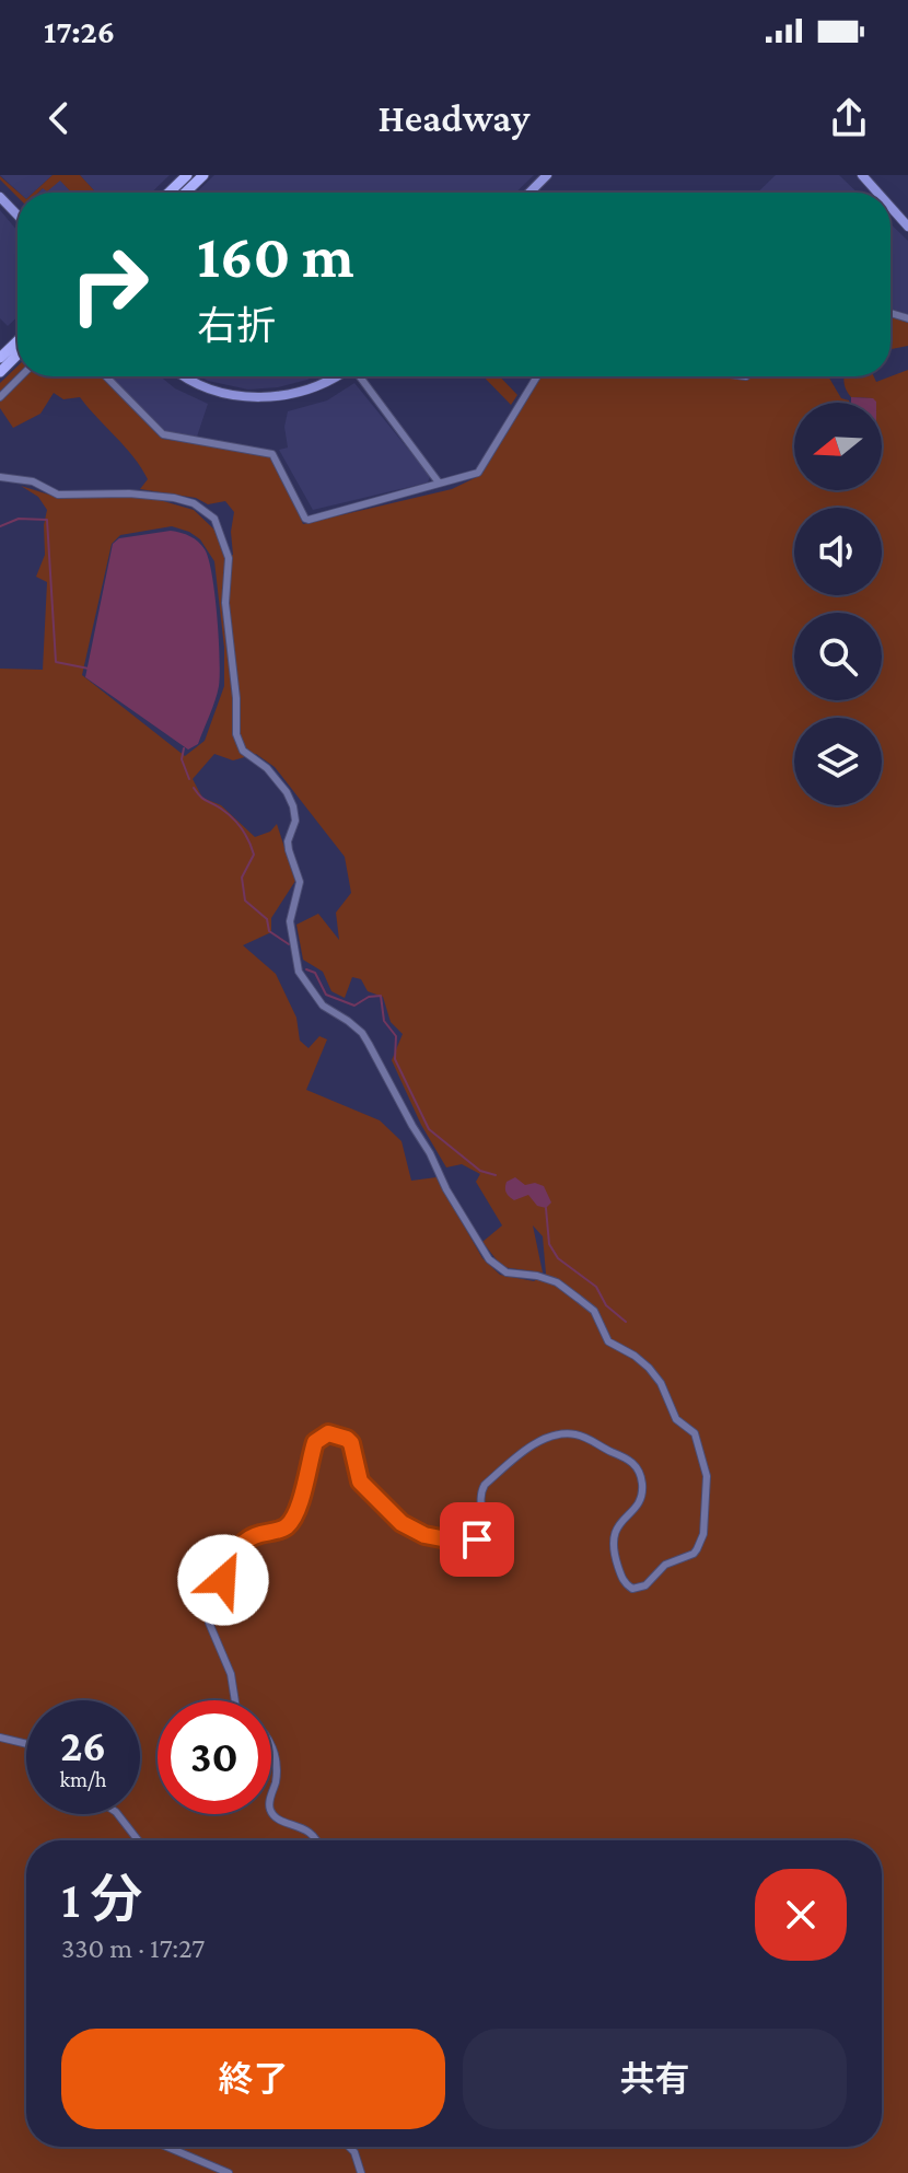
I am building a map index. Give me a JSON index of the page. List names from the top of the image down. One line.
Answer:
{"north":"left","page":{"status":"17:26","header":"Headway","turn":["160 m","右折"],"speed":"26 km/h","limit":"30","heading":["1 分","330 m · 17:27"],"buttons":["終了","共有"]}}
